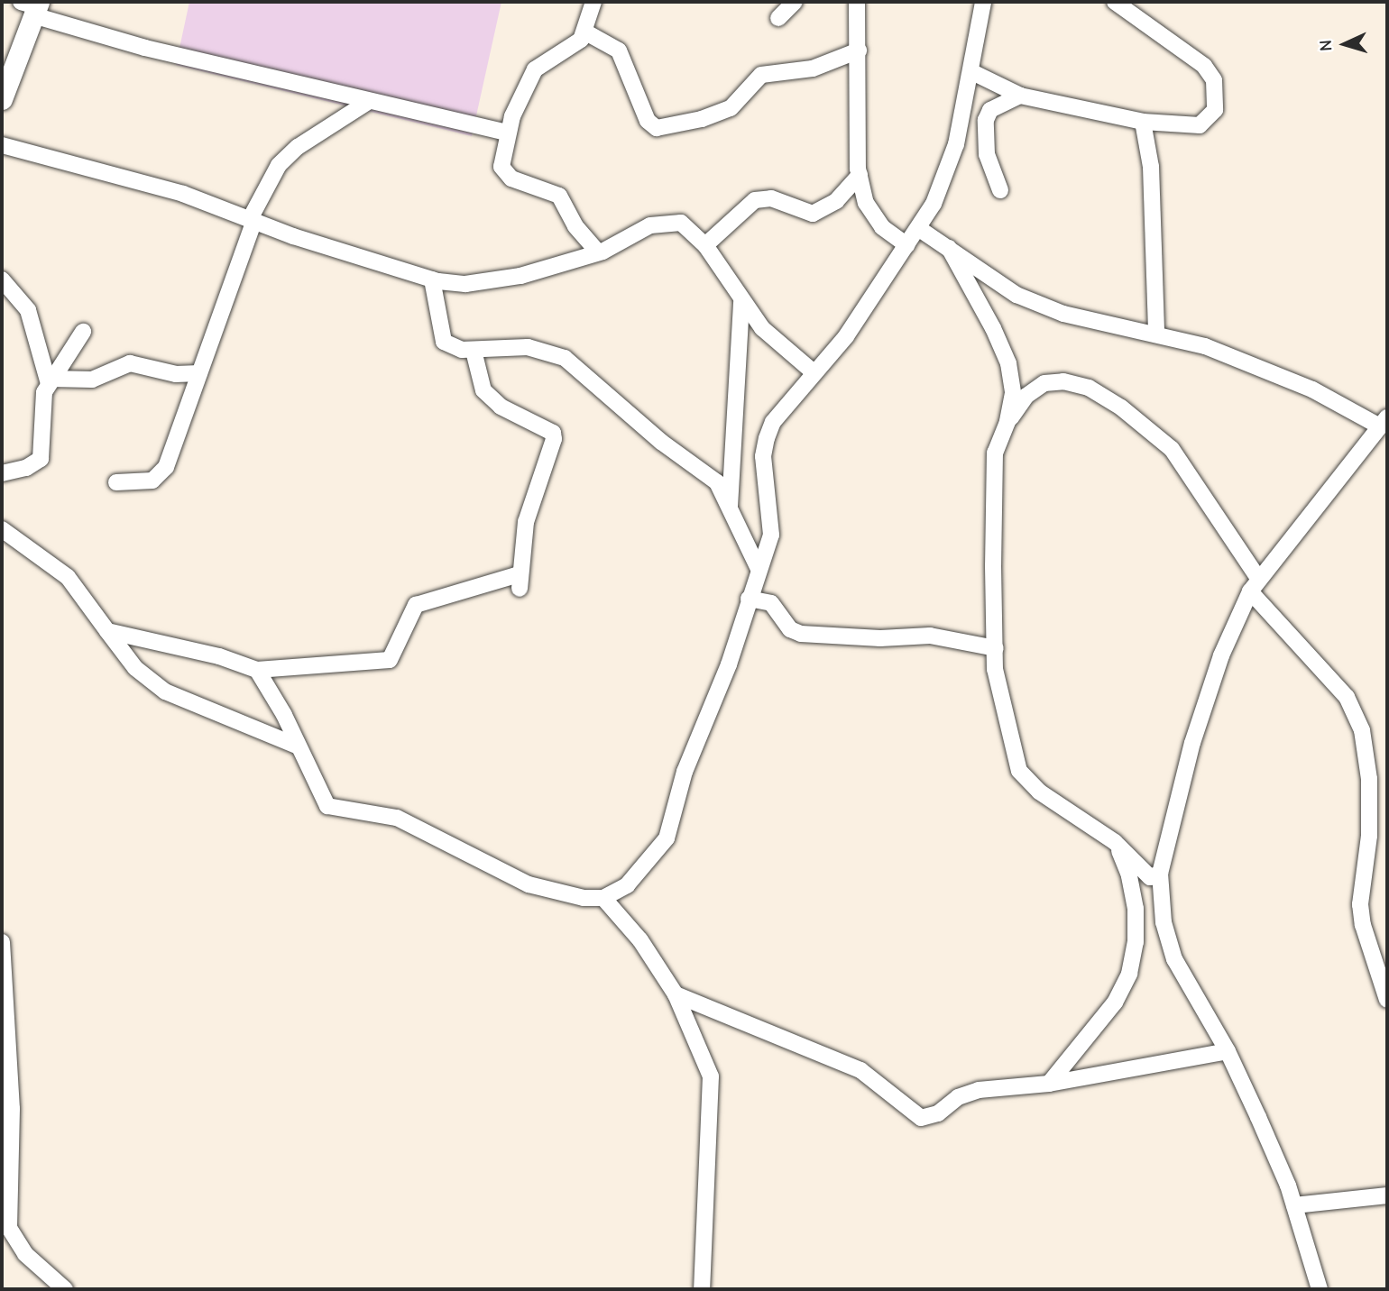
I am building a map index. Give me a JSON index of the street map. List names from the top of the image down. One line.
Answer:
{"north":"left"}
